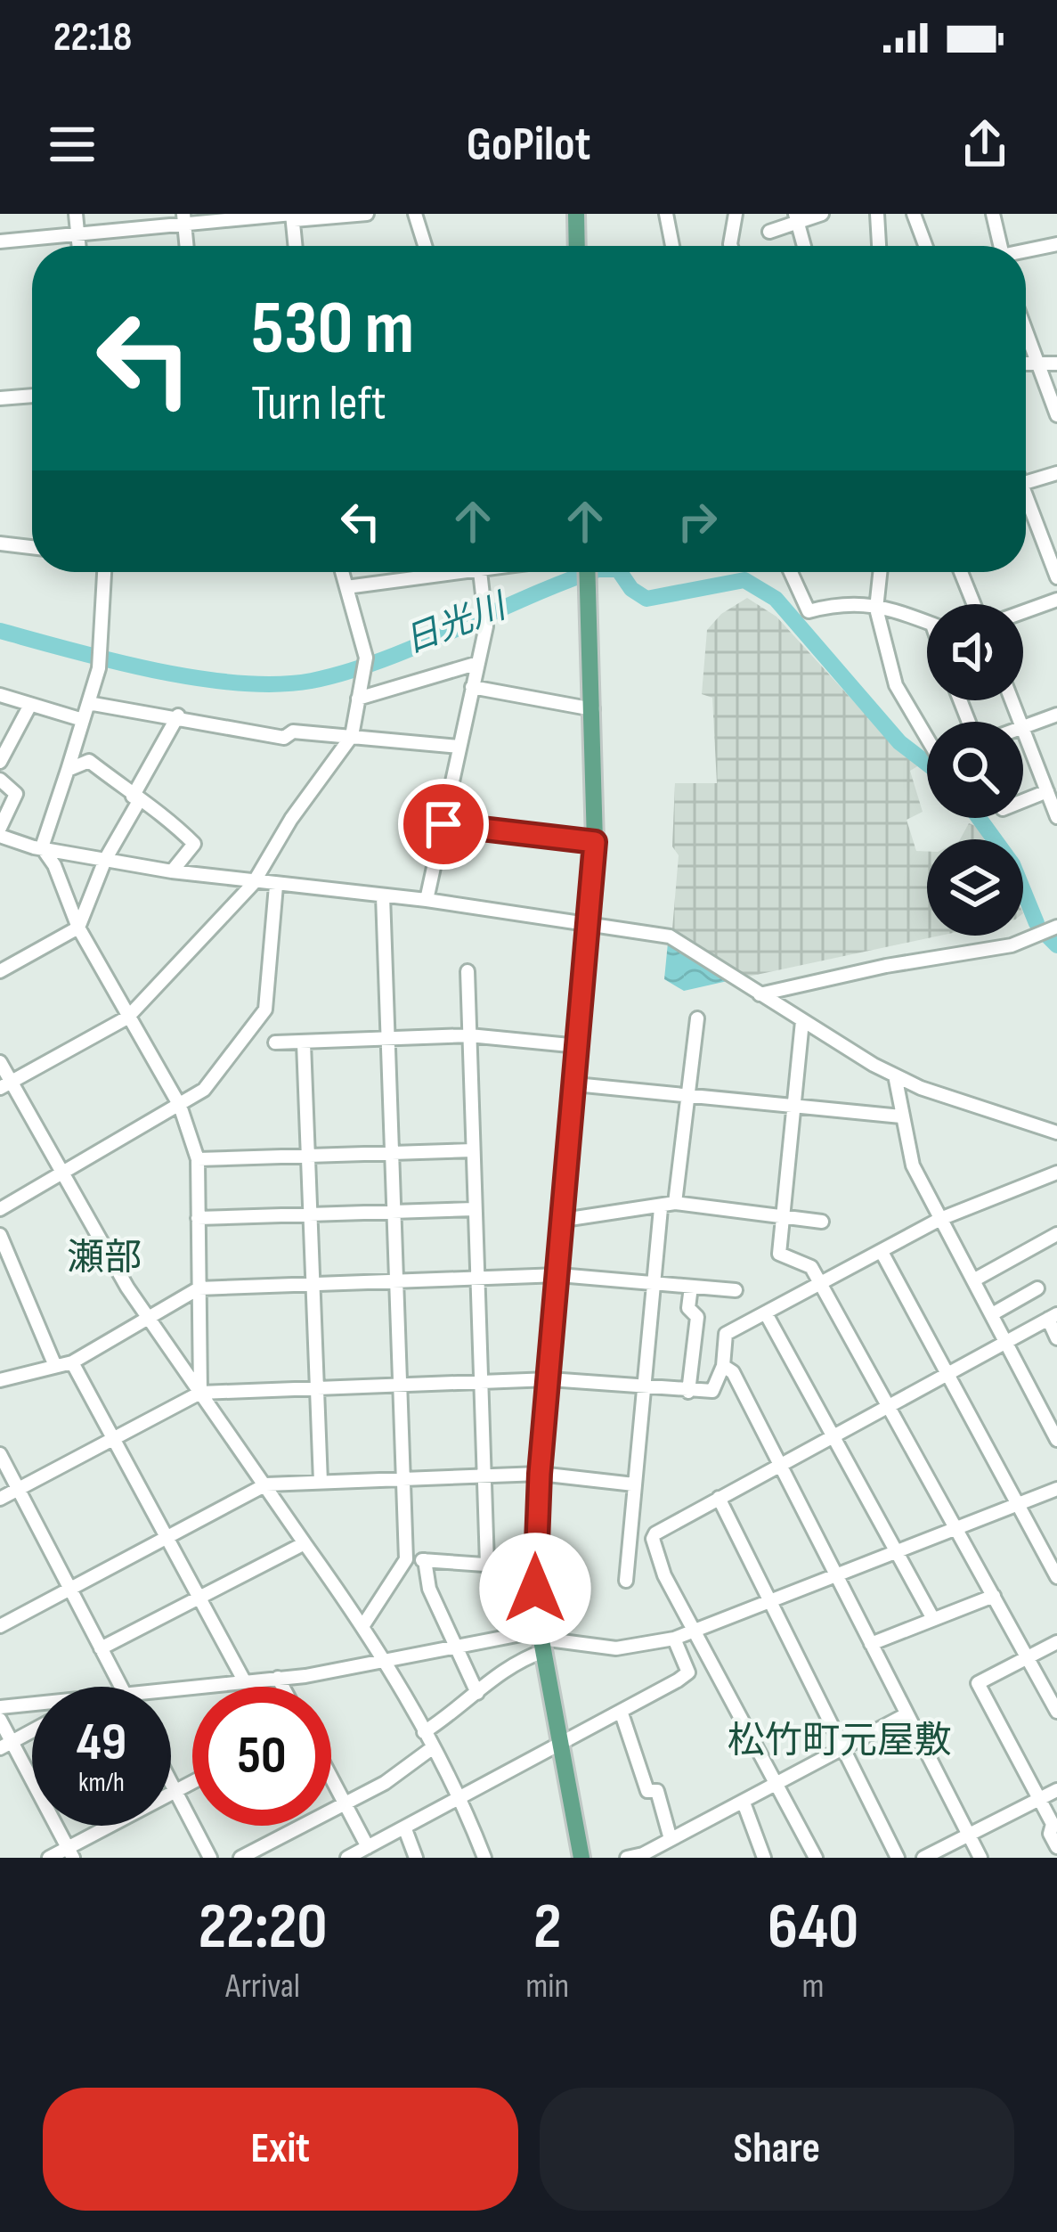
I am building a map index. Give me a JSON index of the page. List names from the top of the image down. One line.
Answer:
{"districts":["瀬部","松竹町元屋敷"],"water":["日光川"],"page":{"status":"22:18","header":"GoPilot","turn":["530 m","Turn left"],"speed":"49 km/h","limit":"50","eta":["22:20","Arrival","2","min","640","m"],"buttons":["Exit","Share"]}}
